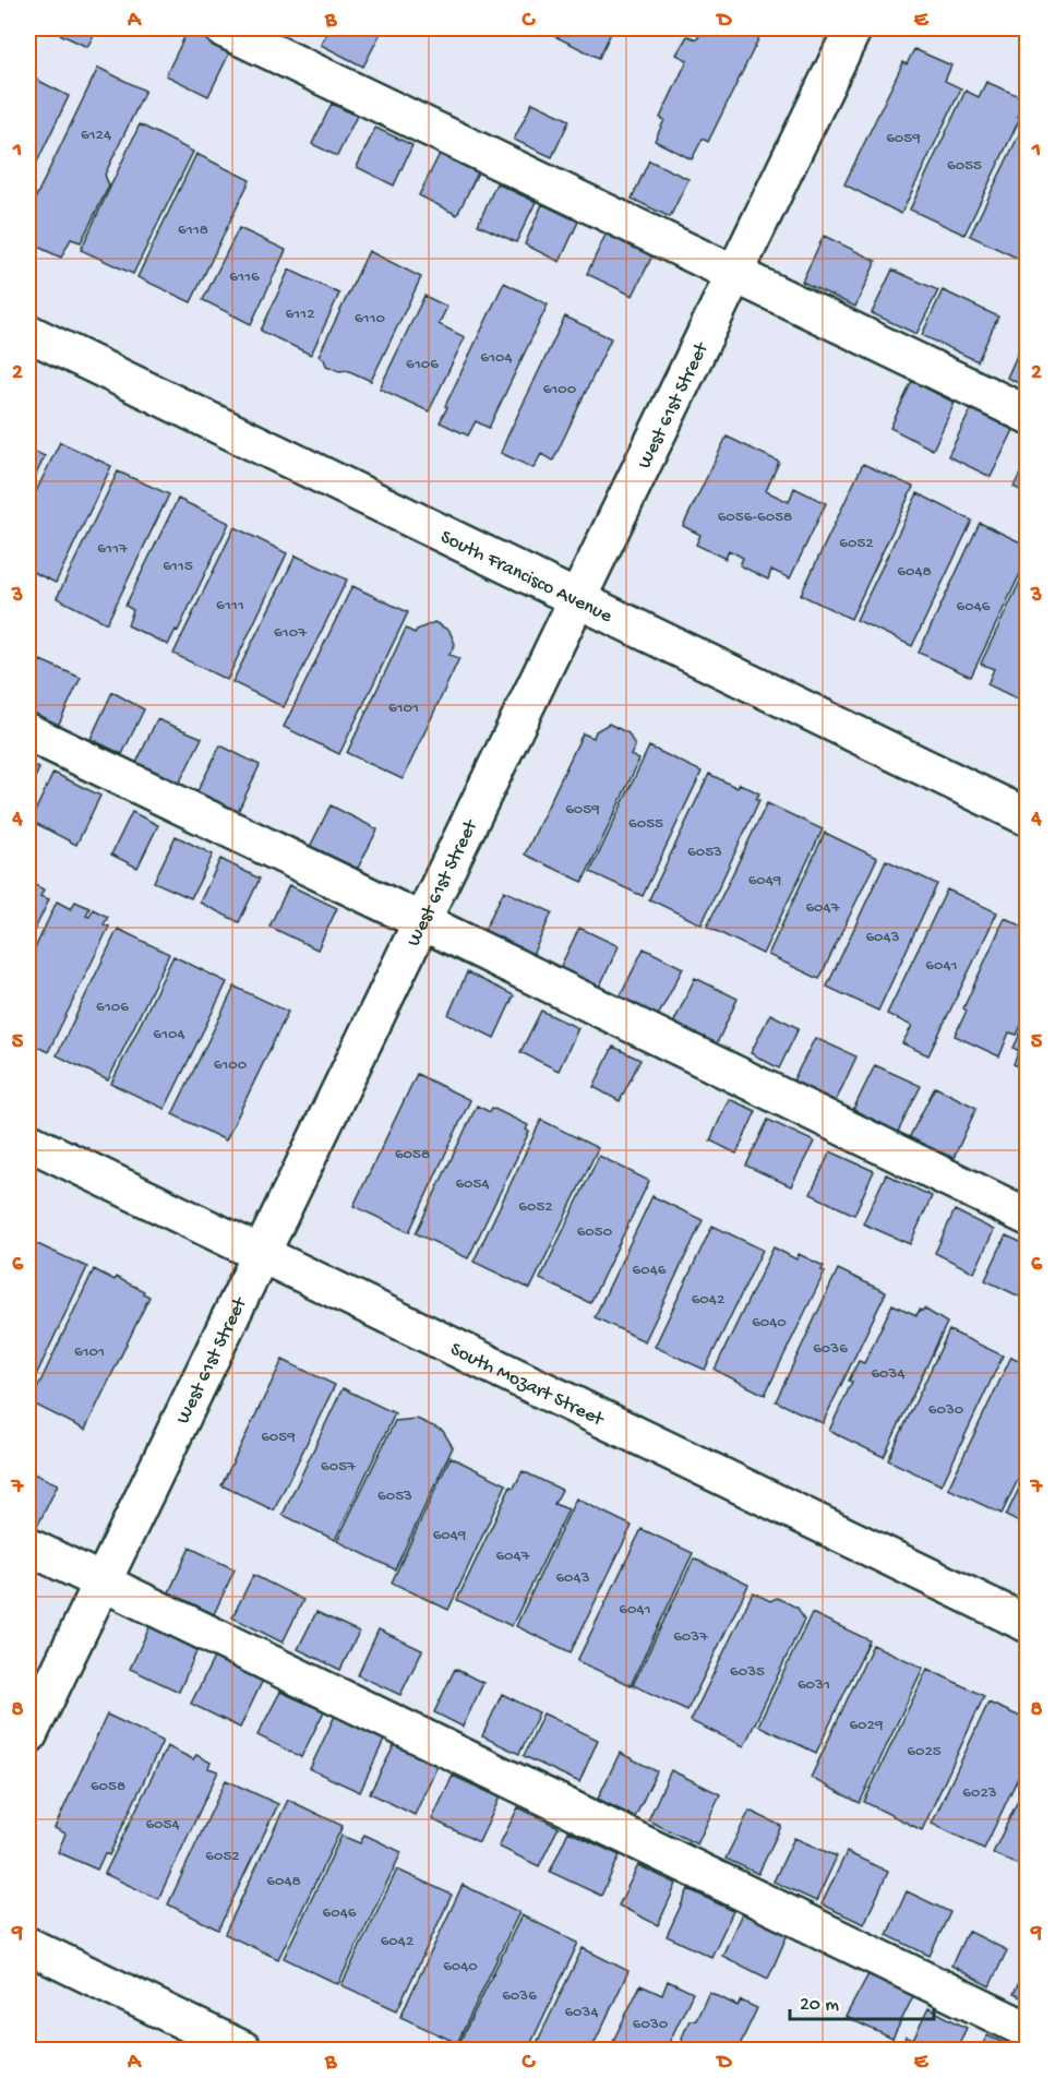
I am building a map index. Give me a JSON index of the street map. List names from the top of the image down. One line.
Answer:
{"streets":{"street":["West 61st Street","South Francisco Avenue","South Mozart Street"]},"crossings":[["West 61st Street","South Francisco Avenue"],["West 61st Street","South Mozart Street"]],"house_numbers":["6124","6059","6055","6118","6116","6112","6110","6104","6106","6100","6056-6058","6052","6117","6115","6048","6111","6046","6107","6101","6059","6055","6053","6049","6047","6043","6041","6106","6104","6100","6058","6054","6052","6050","6046","6042","6040","6036","6101","6034","6030","6059","6057","6053","6049","6047","6043","6041","6037","6035","6031","6029","6025","6058","6023","6054","6052","6048","6046","6042","6040","6036","6034","6030"],"scale_bar":"20 m","grid":{"columns":["A","B","C","D","E"],"rows":["1","2","3","4","5","6","7","8","9"]}}
